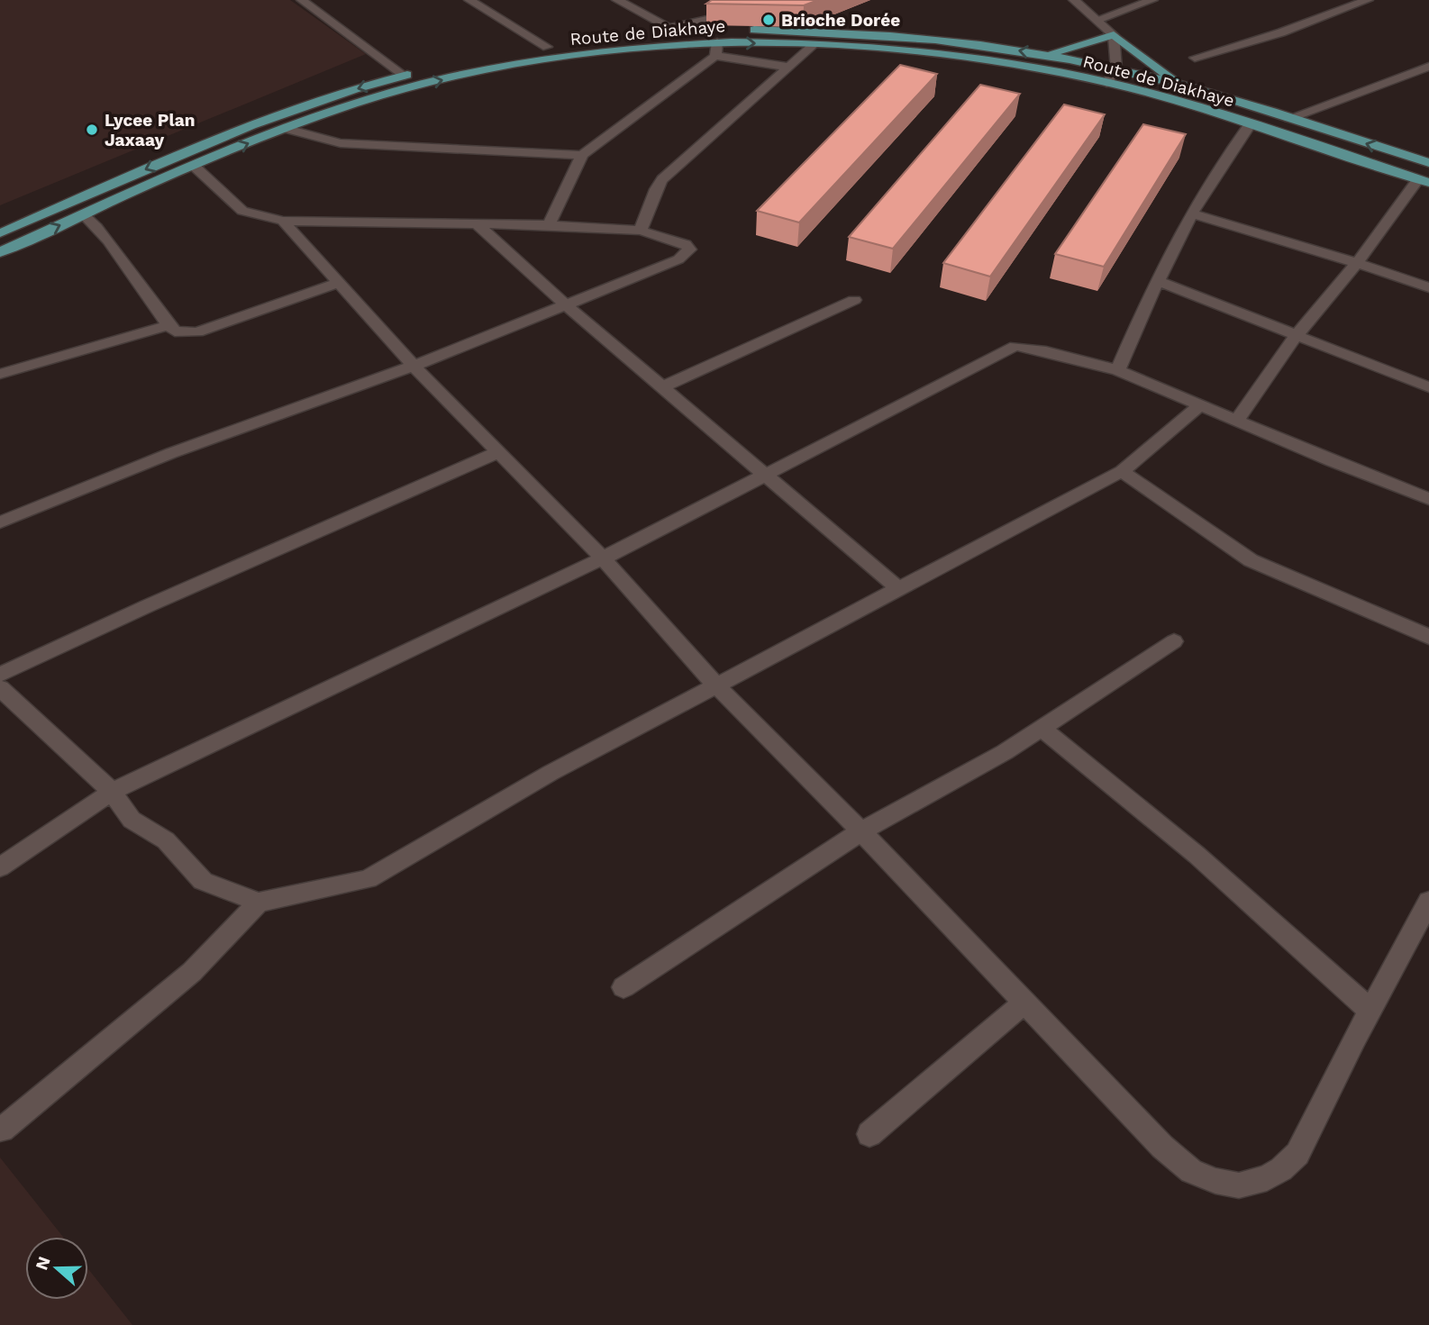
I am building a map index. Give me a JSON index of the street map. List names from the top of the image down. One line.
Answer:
{"streets":{"main road":["Route de Diakhaye"]},"places":["Brioche Dorée","Lycee Plan Jaxaay"],"north":"left"}
